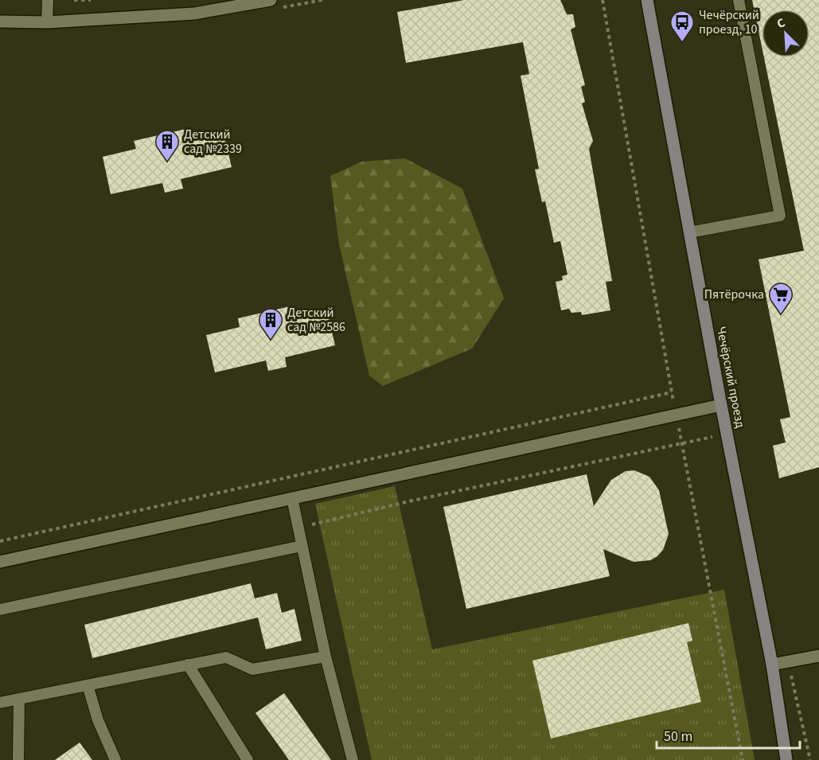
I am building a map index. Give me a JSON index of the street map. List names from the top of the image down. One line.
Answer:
{"streets":{"main road":["Чечёрский проезд"]},"places":{"bus stop":["Чечёрский проезд, 10"],"building":["Детский сад №2339","Детский сад №2586"],"supermarket":["Пятёрочка"]},"scale_bar":"50 m","north":"top left"}
